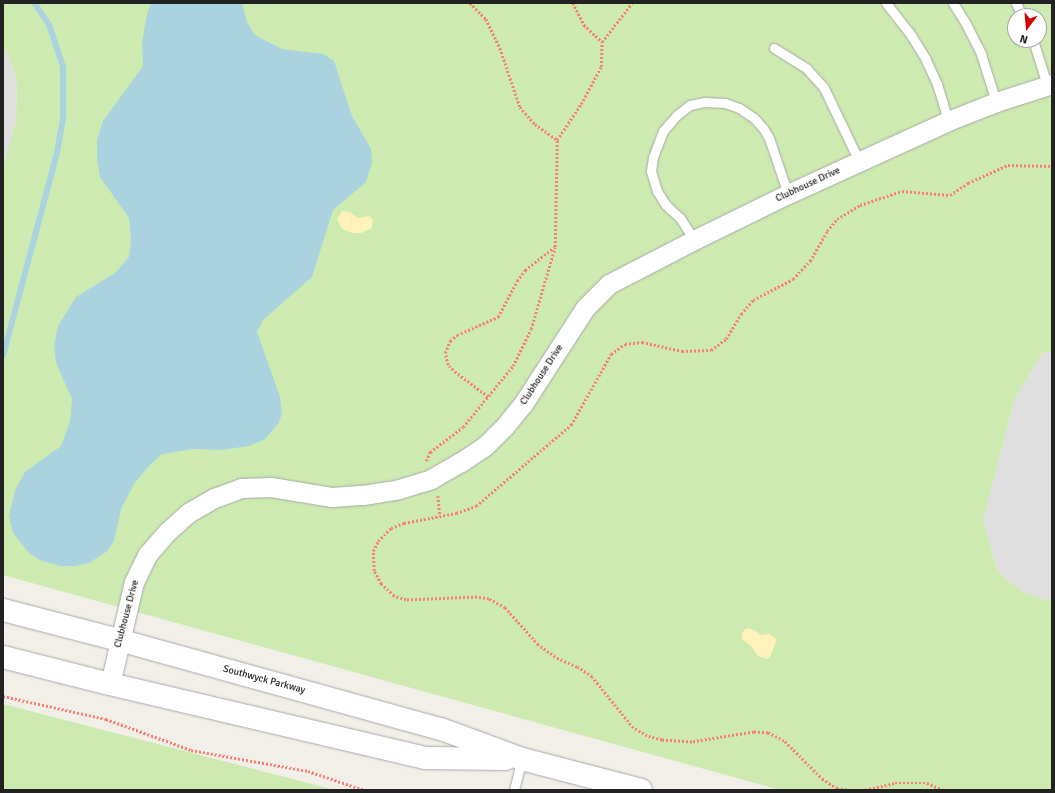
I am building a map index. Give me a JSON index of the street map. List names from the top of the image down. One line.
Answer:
{"streets":{"street":["Clubhouse Drive","Southwyck Parkway"]},"crossings":[["Clubhouse Drive","Southwyck Parkway"]],"north":"bottom"}
